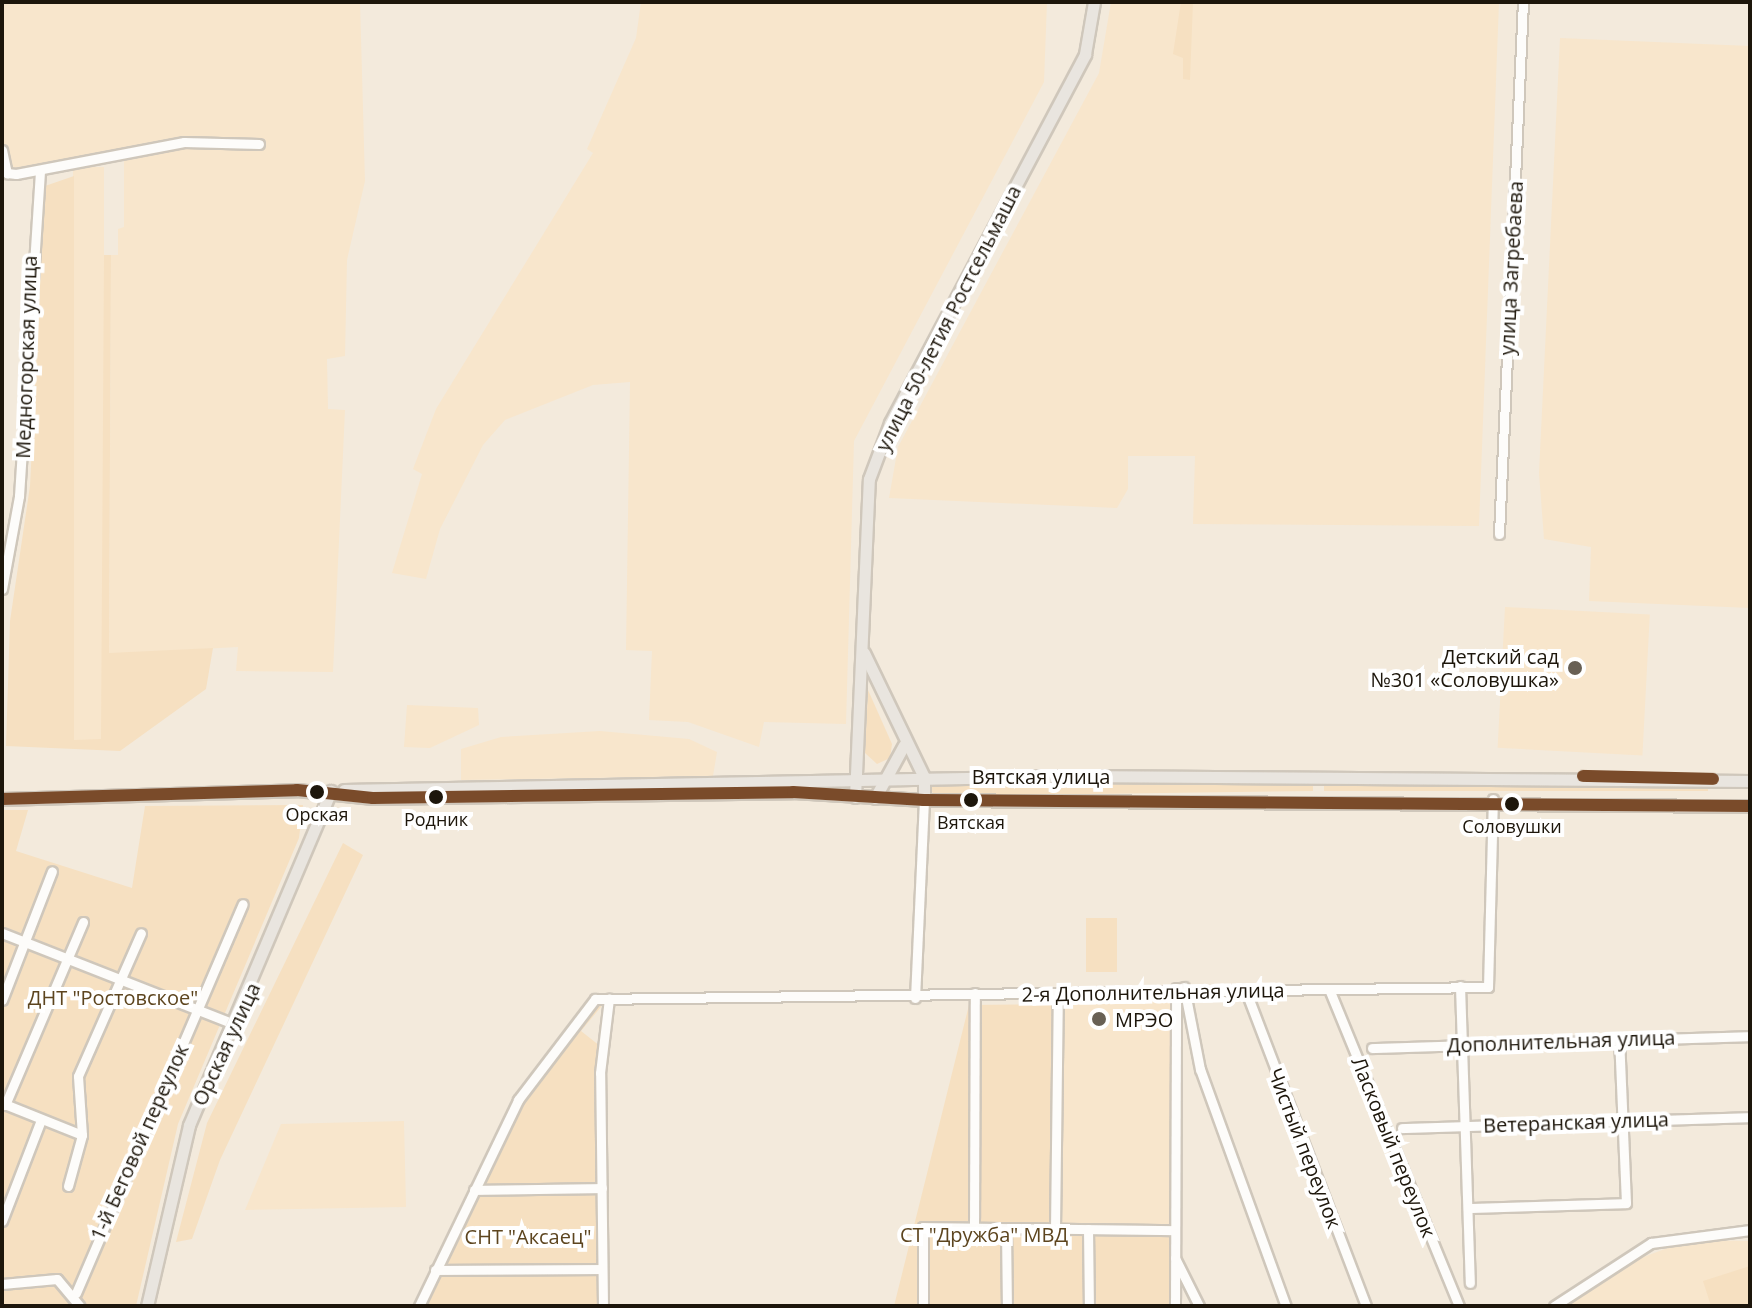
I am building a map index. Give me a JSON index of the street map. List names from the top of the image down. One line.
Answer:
{"streets":{"main road":["улица 50-летия Ростсельмаша","Вятская улица","Орская улица"],"street":["улица Загребаева","Медногорская улица","2-я Дополнительная улица","Дополнительная улица","Ветеранская улица","1-й Беговой переулок","Ласковый переулок","Чистый переулок"]},"crossings":[["улица 50-летия Ростсельмаша","Вятская улица"],["Вятская улица","2-я Дополнительная улица"],["Вятская улица","Орская улица"],["2-я Дополнительная улица","Ласковый переулок"],["2-я Дополнительная улица","Чистый переулок"]],"parks":["ДНТ \"Ростовское\"","СТ \"Дружба\" МВД","СНТ \"Аксаец\""],"places":["Детский сад №301 «Соловушка»","Орская","Родник","Вятская","Соловушки","МРЭО"]}
